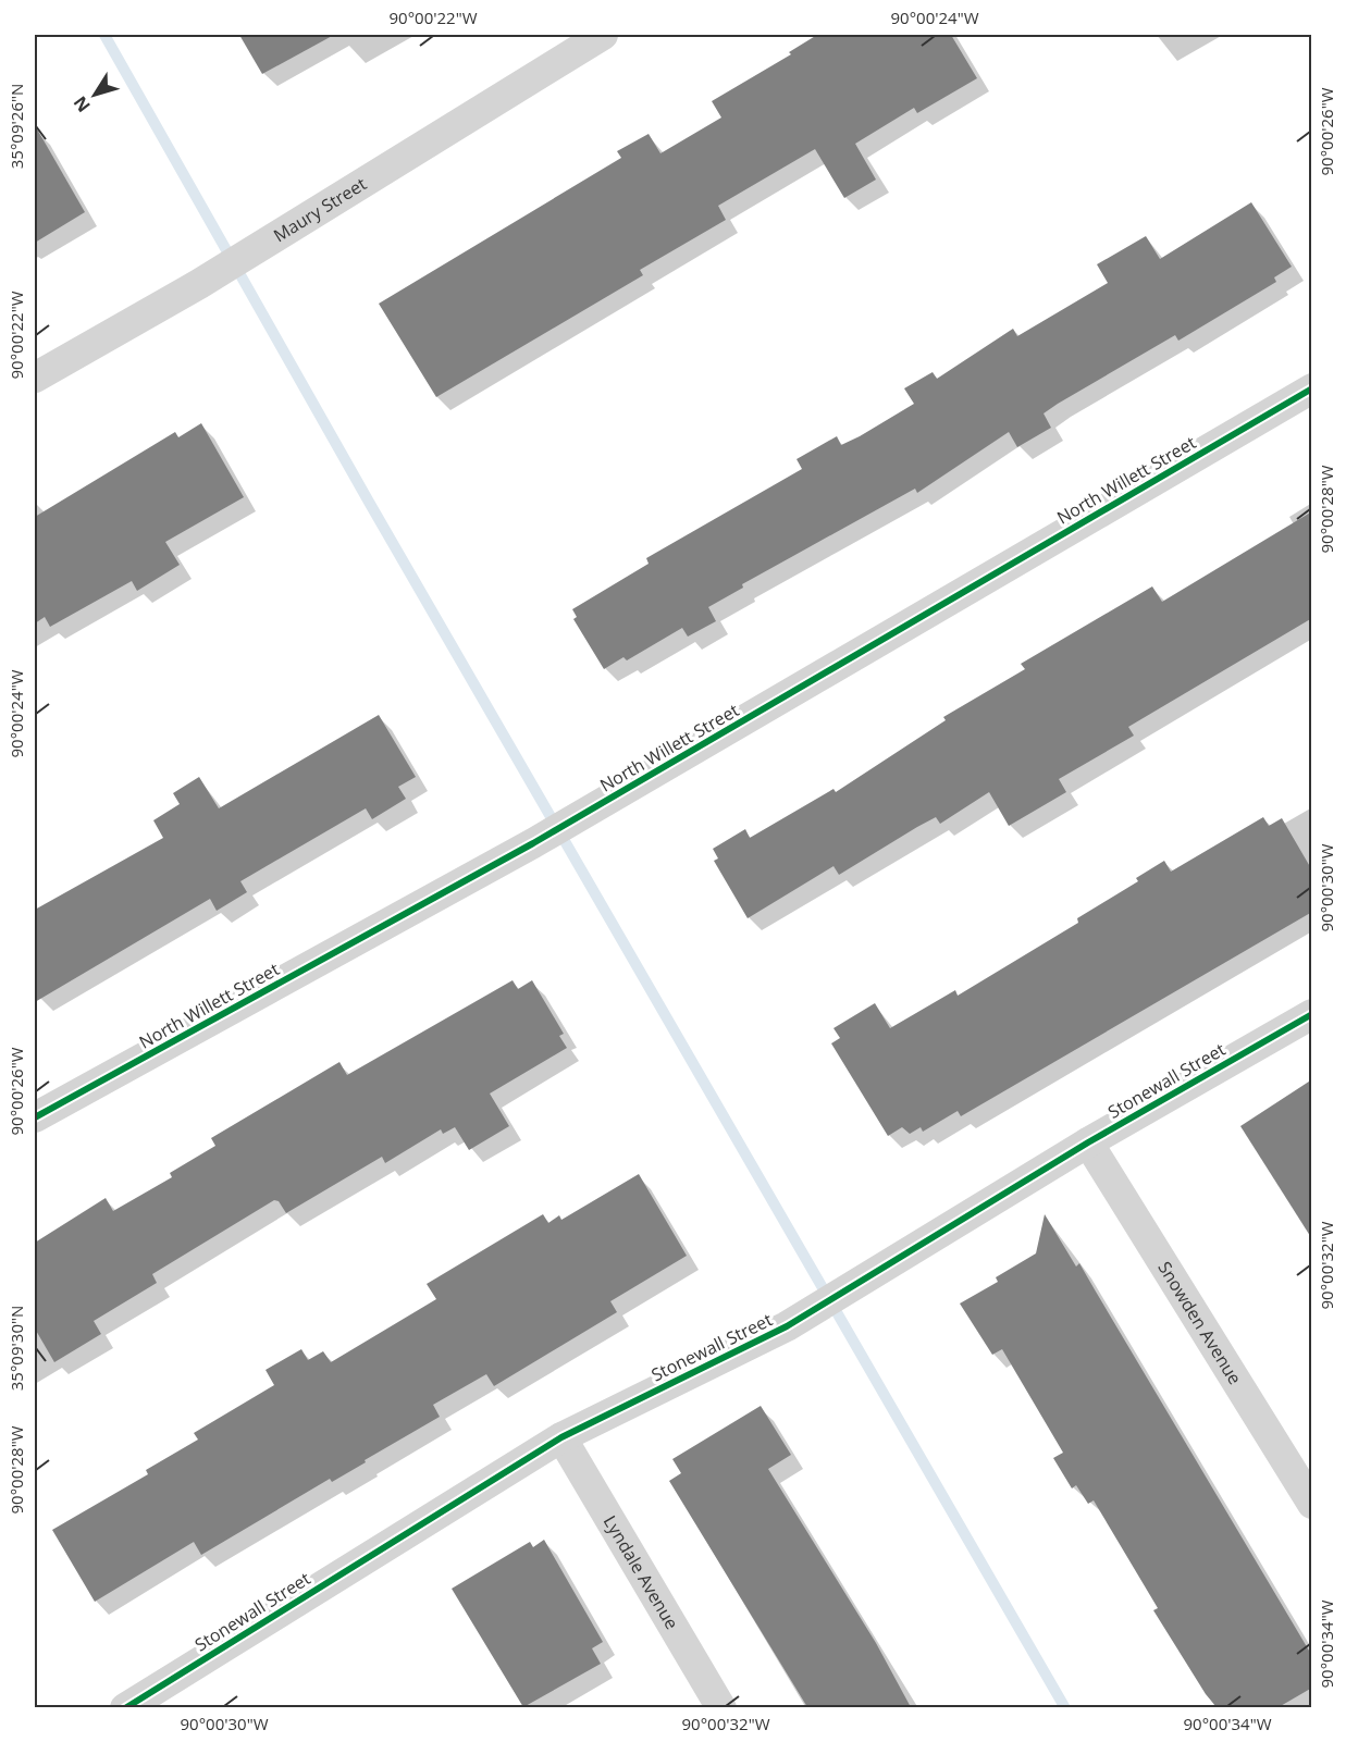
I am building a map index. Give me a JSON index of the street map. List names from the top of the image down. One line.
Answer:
{"streets":{"street":["Maury Street","North Willett Street","Stonewall Street","Snowden Avenue","Lyndale Avenue"]},"crossings":[["Stonewall Street","Snowden Avenue"],["Stonewall Street","Lyndale Avenue"]],"north":"bottom left","coordinates":["90°00'22\"W","90°00'24\"W","35°09'26\"N","90°00'26\"W","90°00'28\"W","90°00'30\"W","90°00'32\"W","35°09'30\"N","90°00'34\"W"]}
